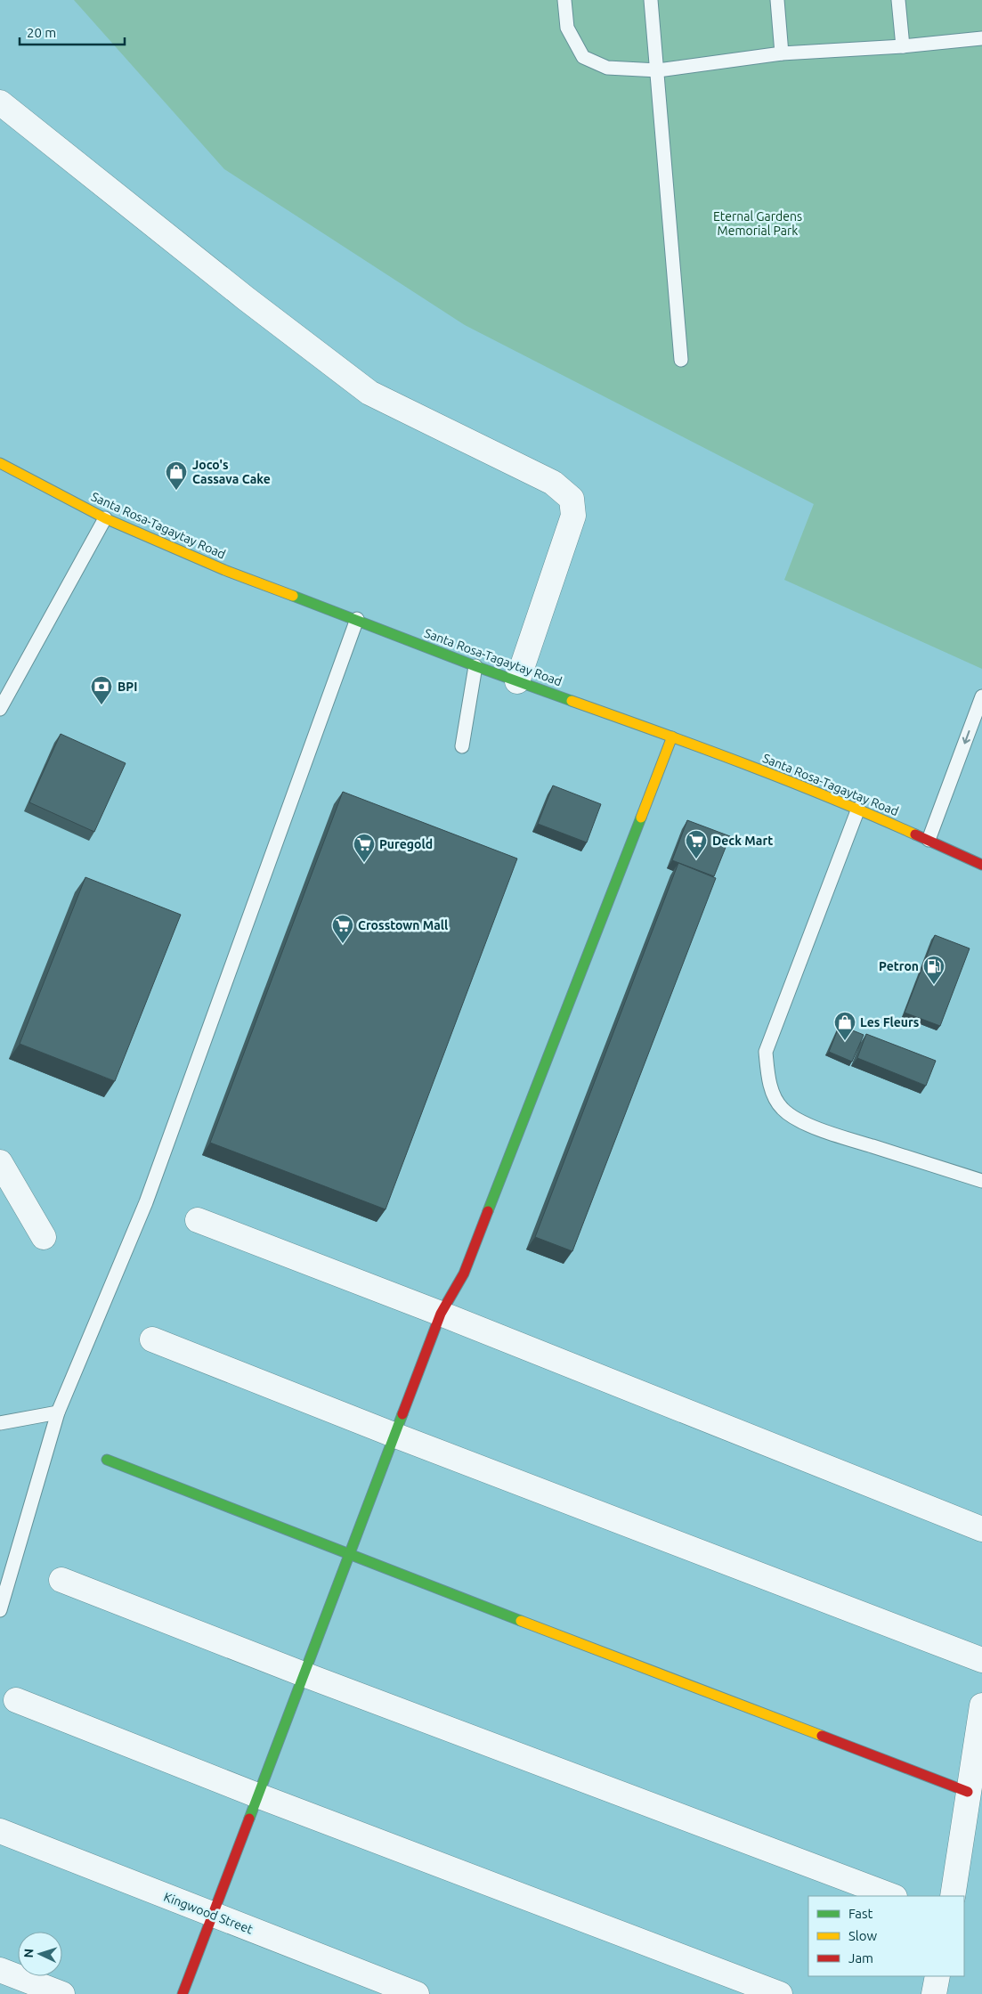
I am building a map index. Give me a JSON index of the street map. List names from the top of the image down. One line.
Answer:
{"streets":{"street":["Santa Rosa-Tagaytay Road","Kingwood Street"]},"parks":["Eternal Gardens Memorial Park"],"places":{"shop":["Joco's Cassava Cake","Les Fleurs"],"bank":["BPI"],"supermarket":["Deck Mart","Puregold","Crosstown Mall"],"fuel station":["Petron"]},"legend":["Fast","Slow","Jam"],"scale_bar":"20 m","north":"left"}
